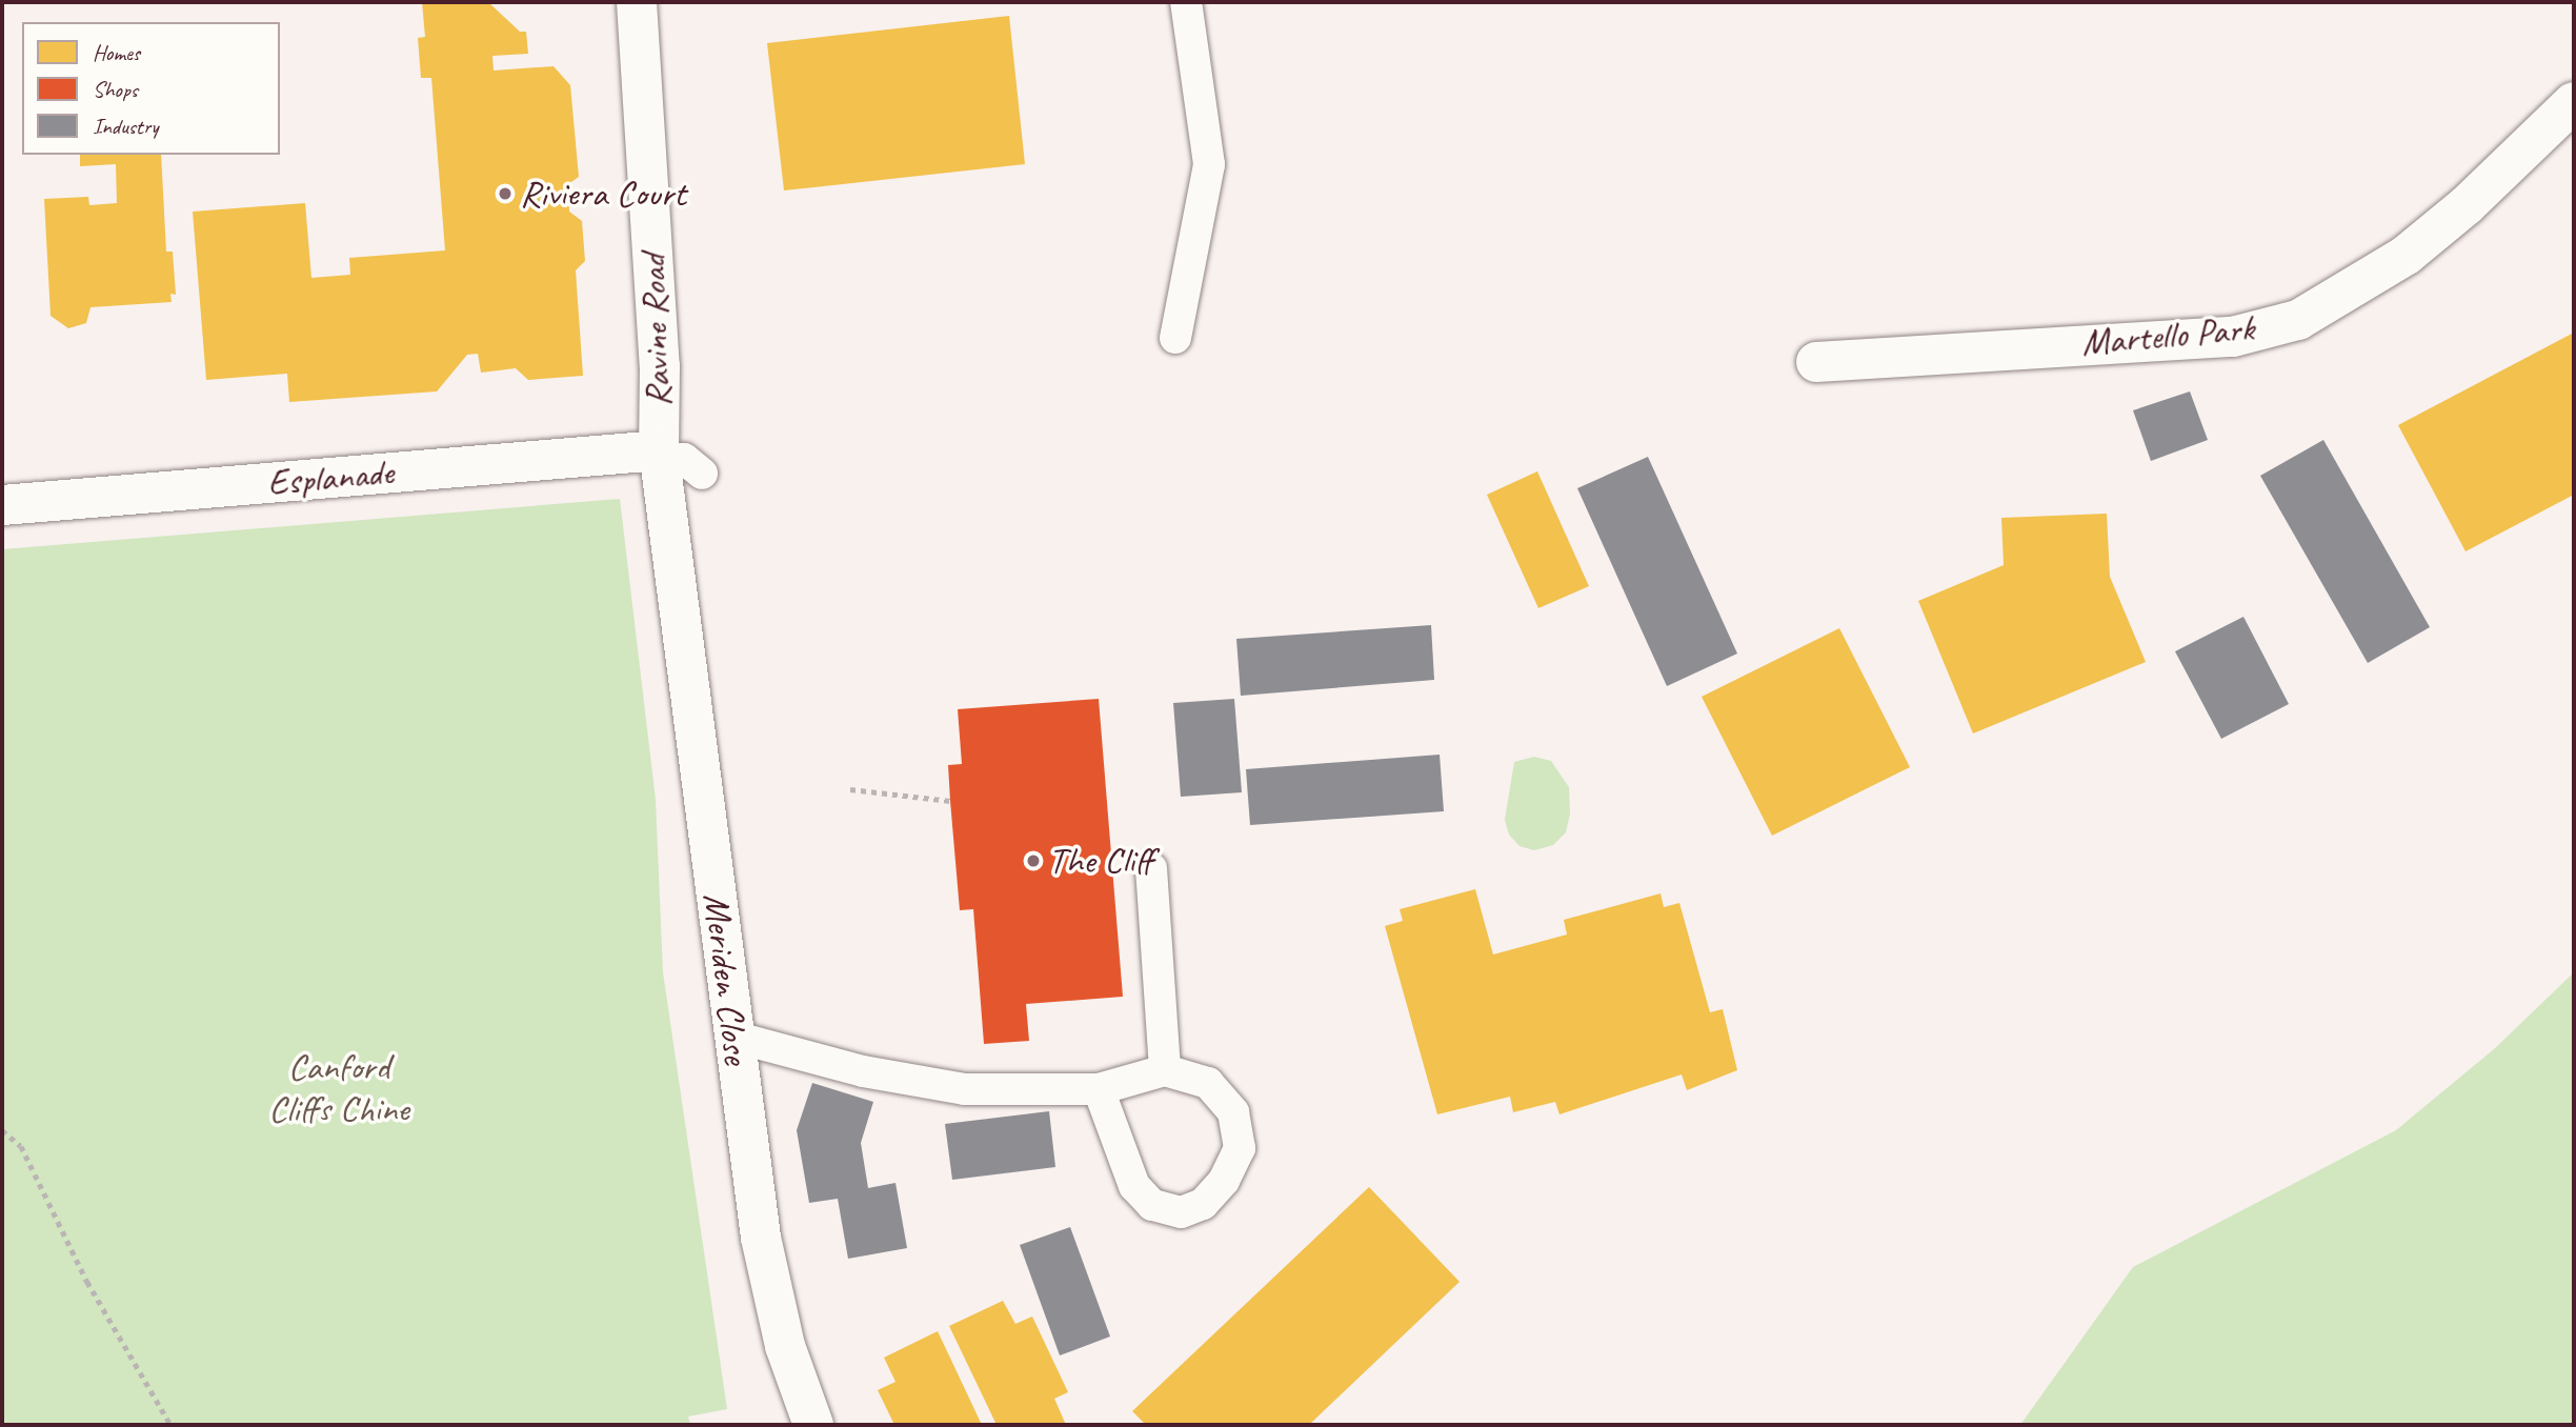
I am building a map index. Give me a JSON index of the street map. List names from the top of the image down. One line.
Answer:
{"streets":{"street":["Ravine Road","Martello Park","Esplanade","Meriden Close"]},"crossings":[["Ravine Road","Esplanade"],["Ravine Road","Meriden Close"]],"parks":["Canford Cliffs Chine"],"places":["Riviera Court","The Cliff"],"legend":["Homes","Shops","Industry"]}
